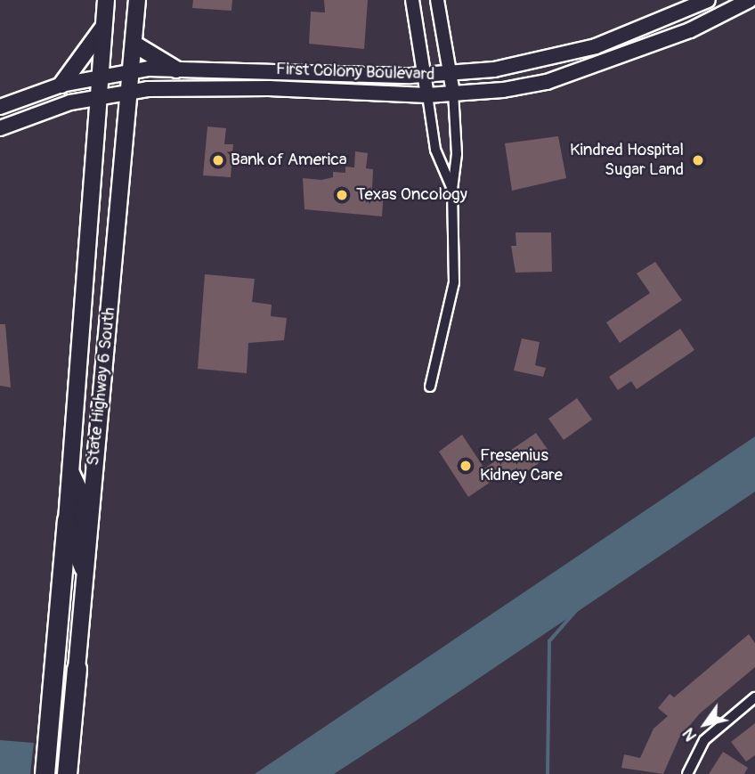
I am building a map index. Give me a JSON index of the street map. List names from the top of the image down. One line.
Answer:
{"streets":{"highway":["State Highway 6 South"],"main road":["First Colony Boulevard"]},"crossings":[["First Colony Boulevard","State Highway 6 South"]],"places":["Bank of America","Kindred Hospital Sugar Land","Texas Oncology","Fresenius Kidney Care"],"north":"bottom left"}
